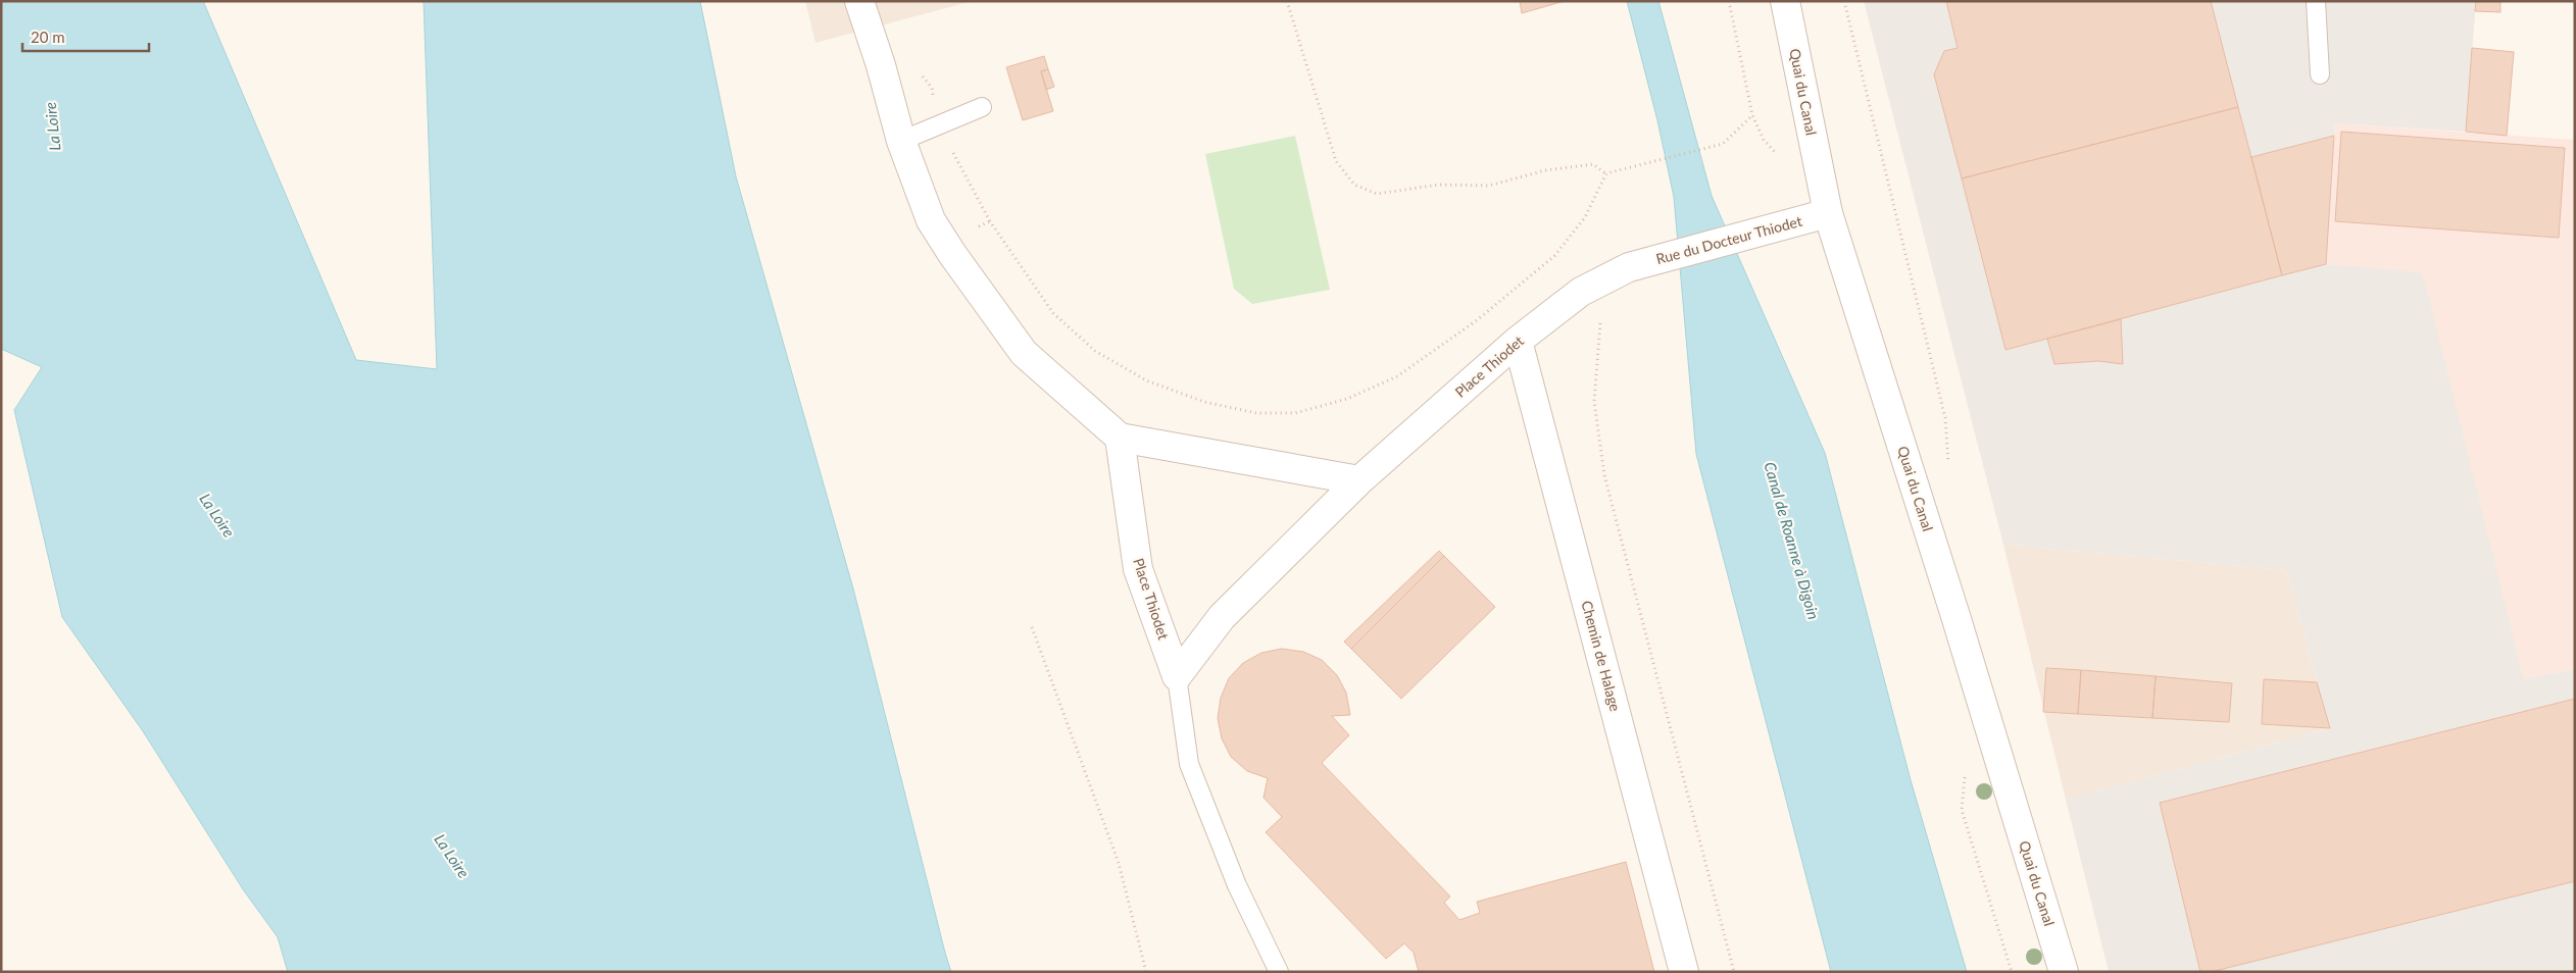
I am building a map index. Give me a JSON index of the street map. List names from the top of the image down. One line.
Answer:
{"streets":{"street":["Quai du Canal","Rue du Docteur Thiodet","Place Thiodet","Chemin de Halage"]},"crossings":[["Quai du Canal","Rue du Docteur Thiodet"],["Rue du Docteur Thiodet","Place Thiodet"],["Place Thiodet","Chemin de Halage"]],"water":["La Loire","Canal de Roanne à Digoin"],"scale_bar":"20 m"}
